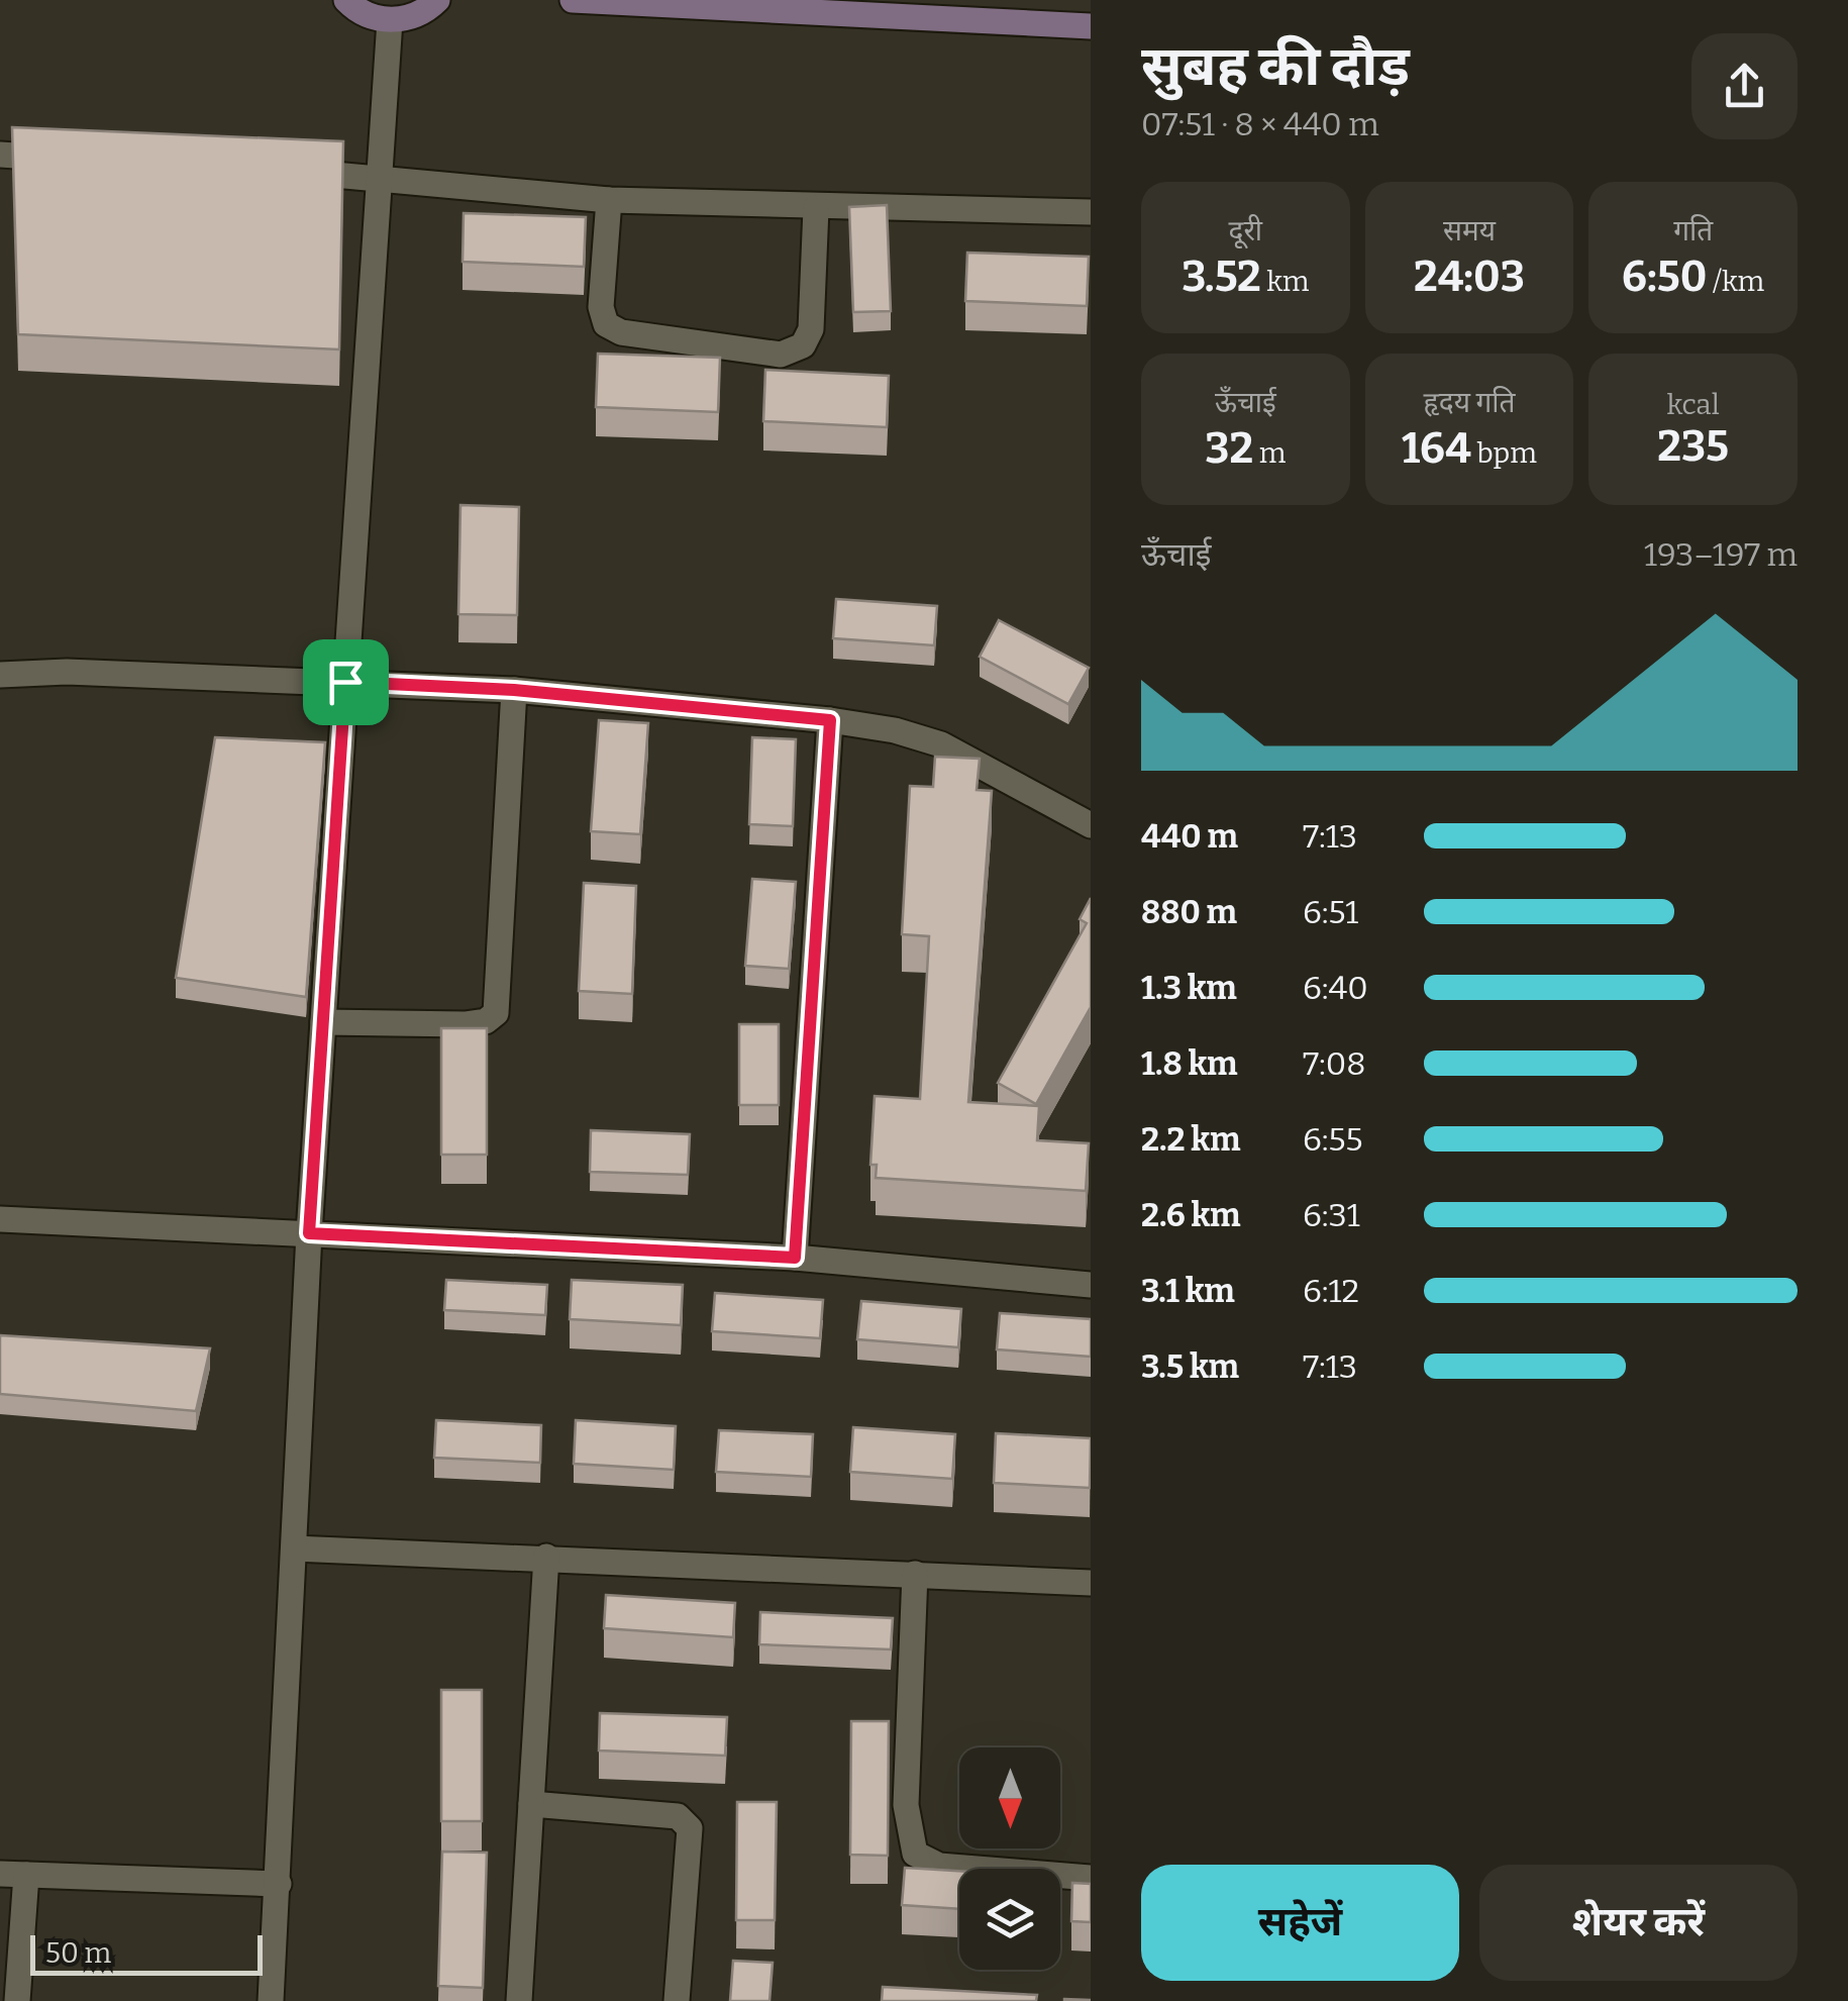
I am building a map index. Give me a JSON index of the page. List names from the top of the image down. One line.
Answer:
{"scale_bar":"50 m","north":"bottom","page":{"heading":["सुबह की दौड़","07:51 · 8 × 440 m"],"stats":[["दूरी","3.52 km"],["समय","24:03"],["गति","6:50 /km"],["ऊँचाई","32 m"],["हृदय गति","164 bpm"],["kcal","235"]],"chart":["ऊँचाई","193–197 m"],"list":[{"name":"440 m","note":"7:13"},{"name":"880 m","note":"6:51"},{"name":"1.3 km","note":"6:40"},{"name":"1.8 km","note":"7:08"},{"name":"2.2 km","note":"6:55"},{"name":"2.6 km","note":"6:31"},{"name":"3.1 km","note":"6:12"},{"name":"3.5 km","note":"7:13"}],"buttons":["सहेजें","शेयर करें"],"scale":"50 m"}}
